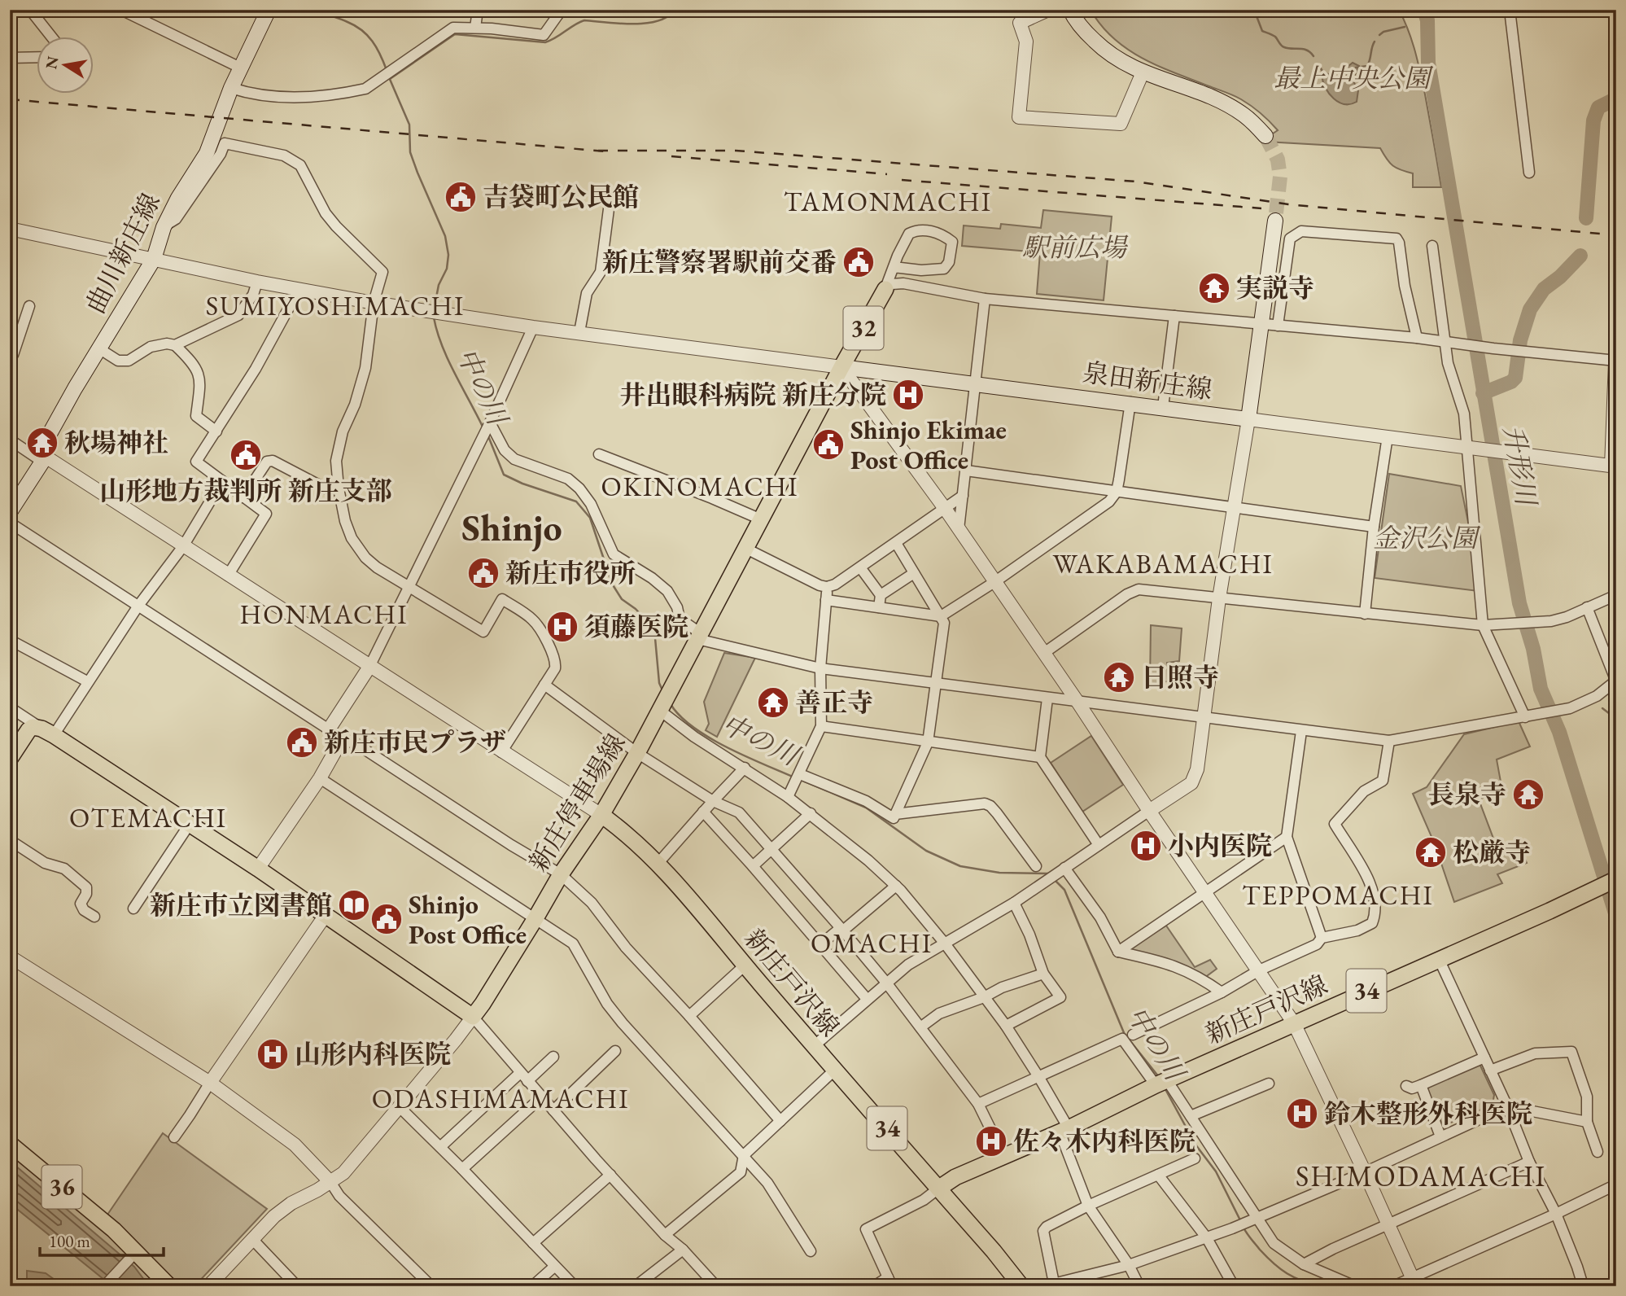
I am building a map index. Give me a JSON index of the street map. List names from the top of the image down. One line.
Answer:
{"streets":{"main road":["曲川新庄線","32","泉田新庄線","新庄停車場線","新庄戸沢線","34","36"]},"crossings":[["泉田新庄線","新庄停車場線"],["新庄停車場線","新庄戸沢線"]],"districts":["TAMONMACHI","SUMIYOSHIMACHI","OKINOMACHI","Shinjo","WAKABAMACHI","HONMACHI","OTEMACHI","TEPPOMACHI","OMACHI","ODASHIMAMACHI","SHIMODAMACHI"],"water":["中の川","升形川"],"parks":["最上中央公園","駅前広場","金沢公園"],"places":{"public building":["吉袋町公民館","新庄警察署駅前交番","Shinjo Ekimae Post Office","山形地方裁判所 新庄支部","新庄市役所","新庄市民プラザ","Shinjo Post Office"],"temple":["実説寺","秋場神社","日照寺","善正寺","長泉寺","松厳寺"],"hospital":["井出眼科病院 新庄分院","須藤医院","小内医院","山形内科医院","鈴木整形外科医院","佐々木内科医院"],"library":["新庄市立図書館"]},"scale_bar":"100 m","north":"left"}
